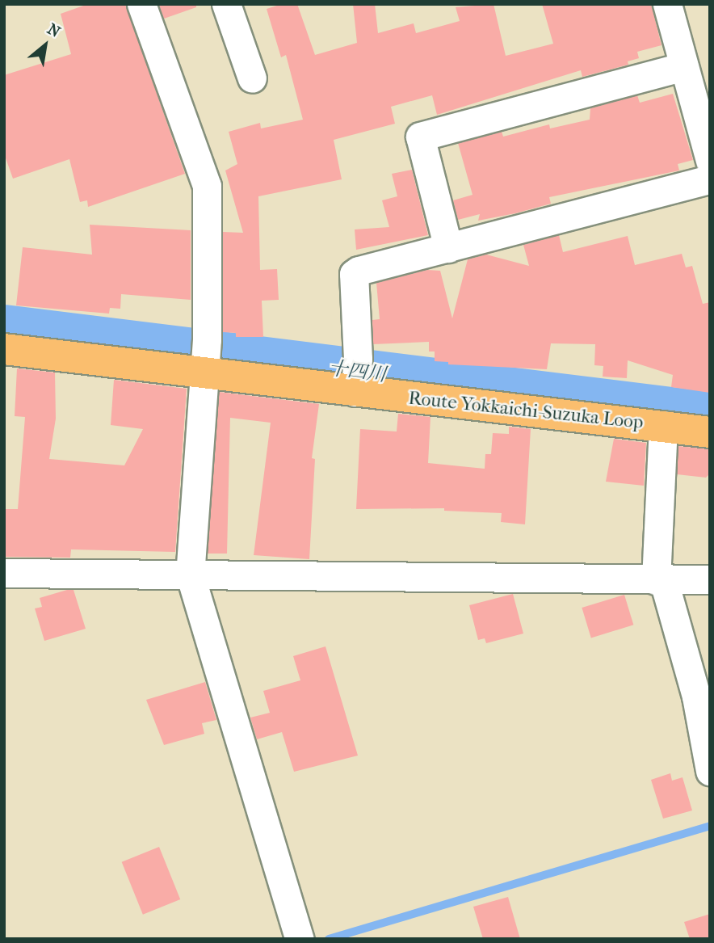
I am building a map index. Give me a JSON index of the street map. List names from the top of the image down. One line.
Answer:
{"streets":{"main road":["Route Yokkaichi-Suzuka Loop"]},"water":["十四川"],"north":"top right"}
